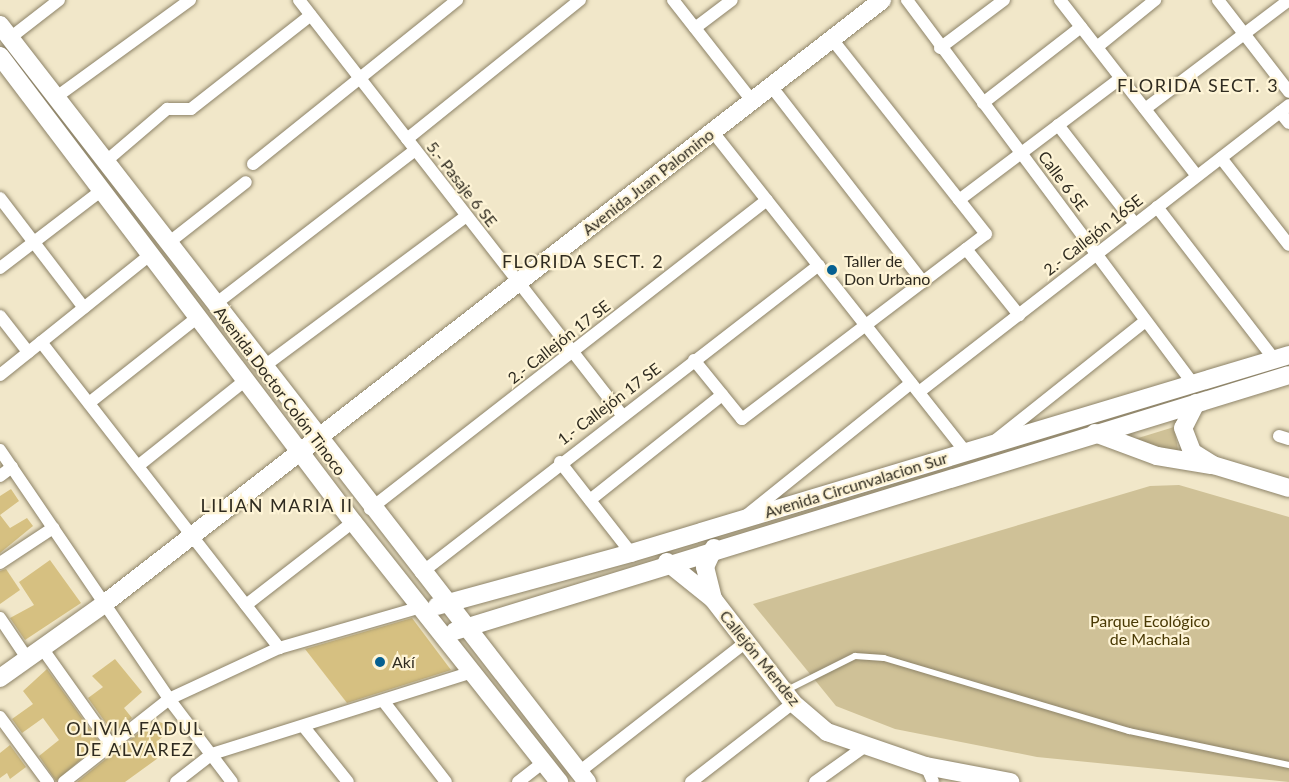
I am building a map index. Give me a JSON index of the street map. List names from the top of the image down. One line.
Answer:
{"streets":{"main road":["Avenida Juan Palomino","Avenida Doctor Colón Tinoco","Avenida Circunvalacion Sur","Callejón Mendez"],"street":["Calle 6 SE","5.- Pasaje 6 SE","2.- Callejón 16SE","2.- Callejón 17 SE","1.- Callejón 17 SE"]},"crossings":[["Calle 6 SE","2.- Callejón 16SE"],["Calle 6 SE","Avenida Circunvalacion Sur"],["Avenida Juan Palomino","5.- Pasaje 6 SE"],["Avenida Juan Palomino","Avenida Doctor Colón Tinoco"],["5.- Pasaje 6 SE","2.- Callejón 17 SE"],["5.- Pasaje 6 SE","1.- Callejón 17 SE"],["2.- Callejón 16SE","Avenida Circunvalacion Sur"],["2.- Callejón 17 SE","Avenida Doctor Colón Tinoco"],["Avenida Doctor Colón Tinoco","1.- Callejón 17 SE"],["Avenida Doctor Colón Tinoco","Avenida Circunvalacion Sur"],["Avenida Circunvalacion Sur","Callejón Mendez"]],"districts":["FLORIDA SECT. 3","FLORIDA SECT. 2","LILIAN MARIA II","OLIVIA FADUL DE ALVAREZ"],"parks":["Parque Ecológico de Machala"],"places":["Taller de Don Urbano","Akí"]}
